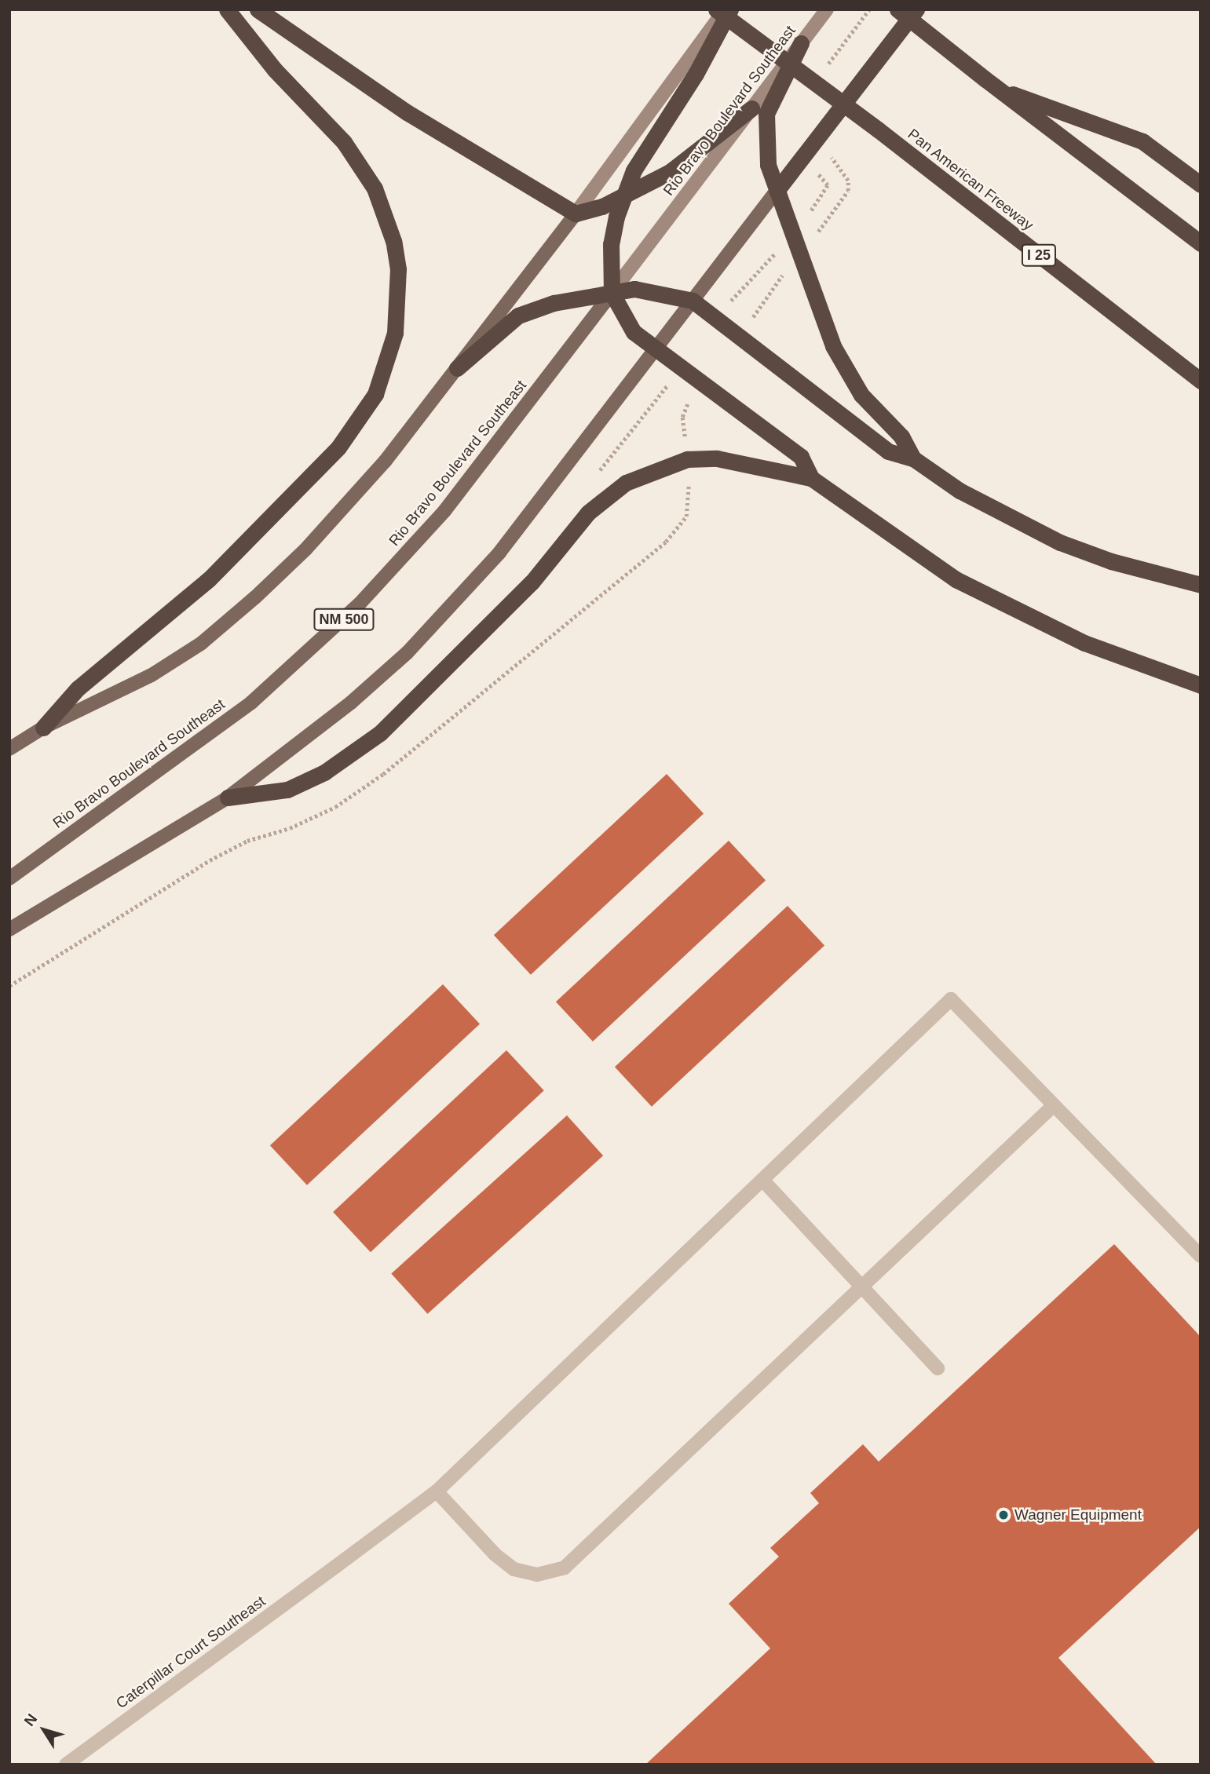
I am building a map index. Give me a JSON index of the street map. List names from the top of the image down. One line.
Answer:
{"streets":{"highway":["Pan American Freeway","I 25"],"main road":["Rio Bravo Boulevard Southeast","NM 500"],"street":["Caterpillar Court Southeast"]},"places":["Wagner Equipment"],"north":"top left"}
